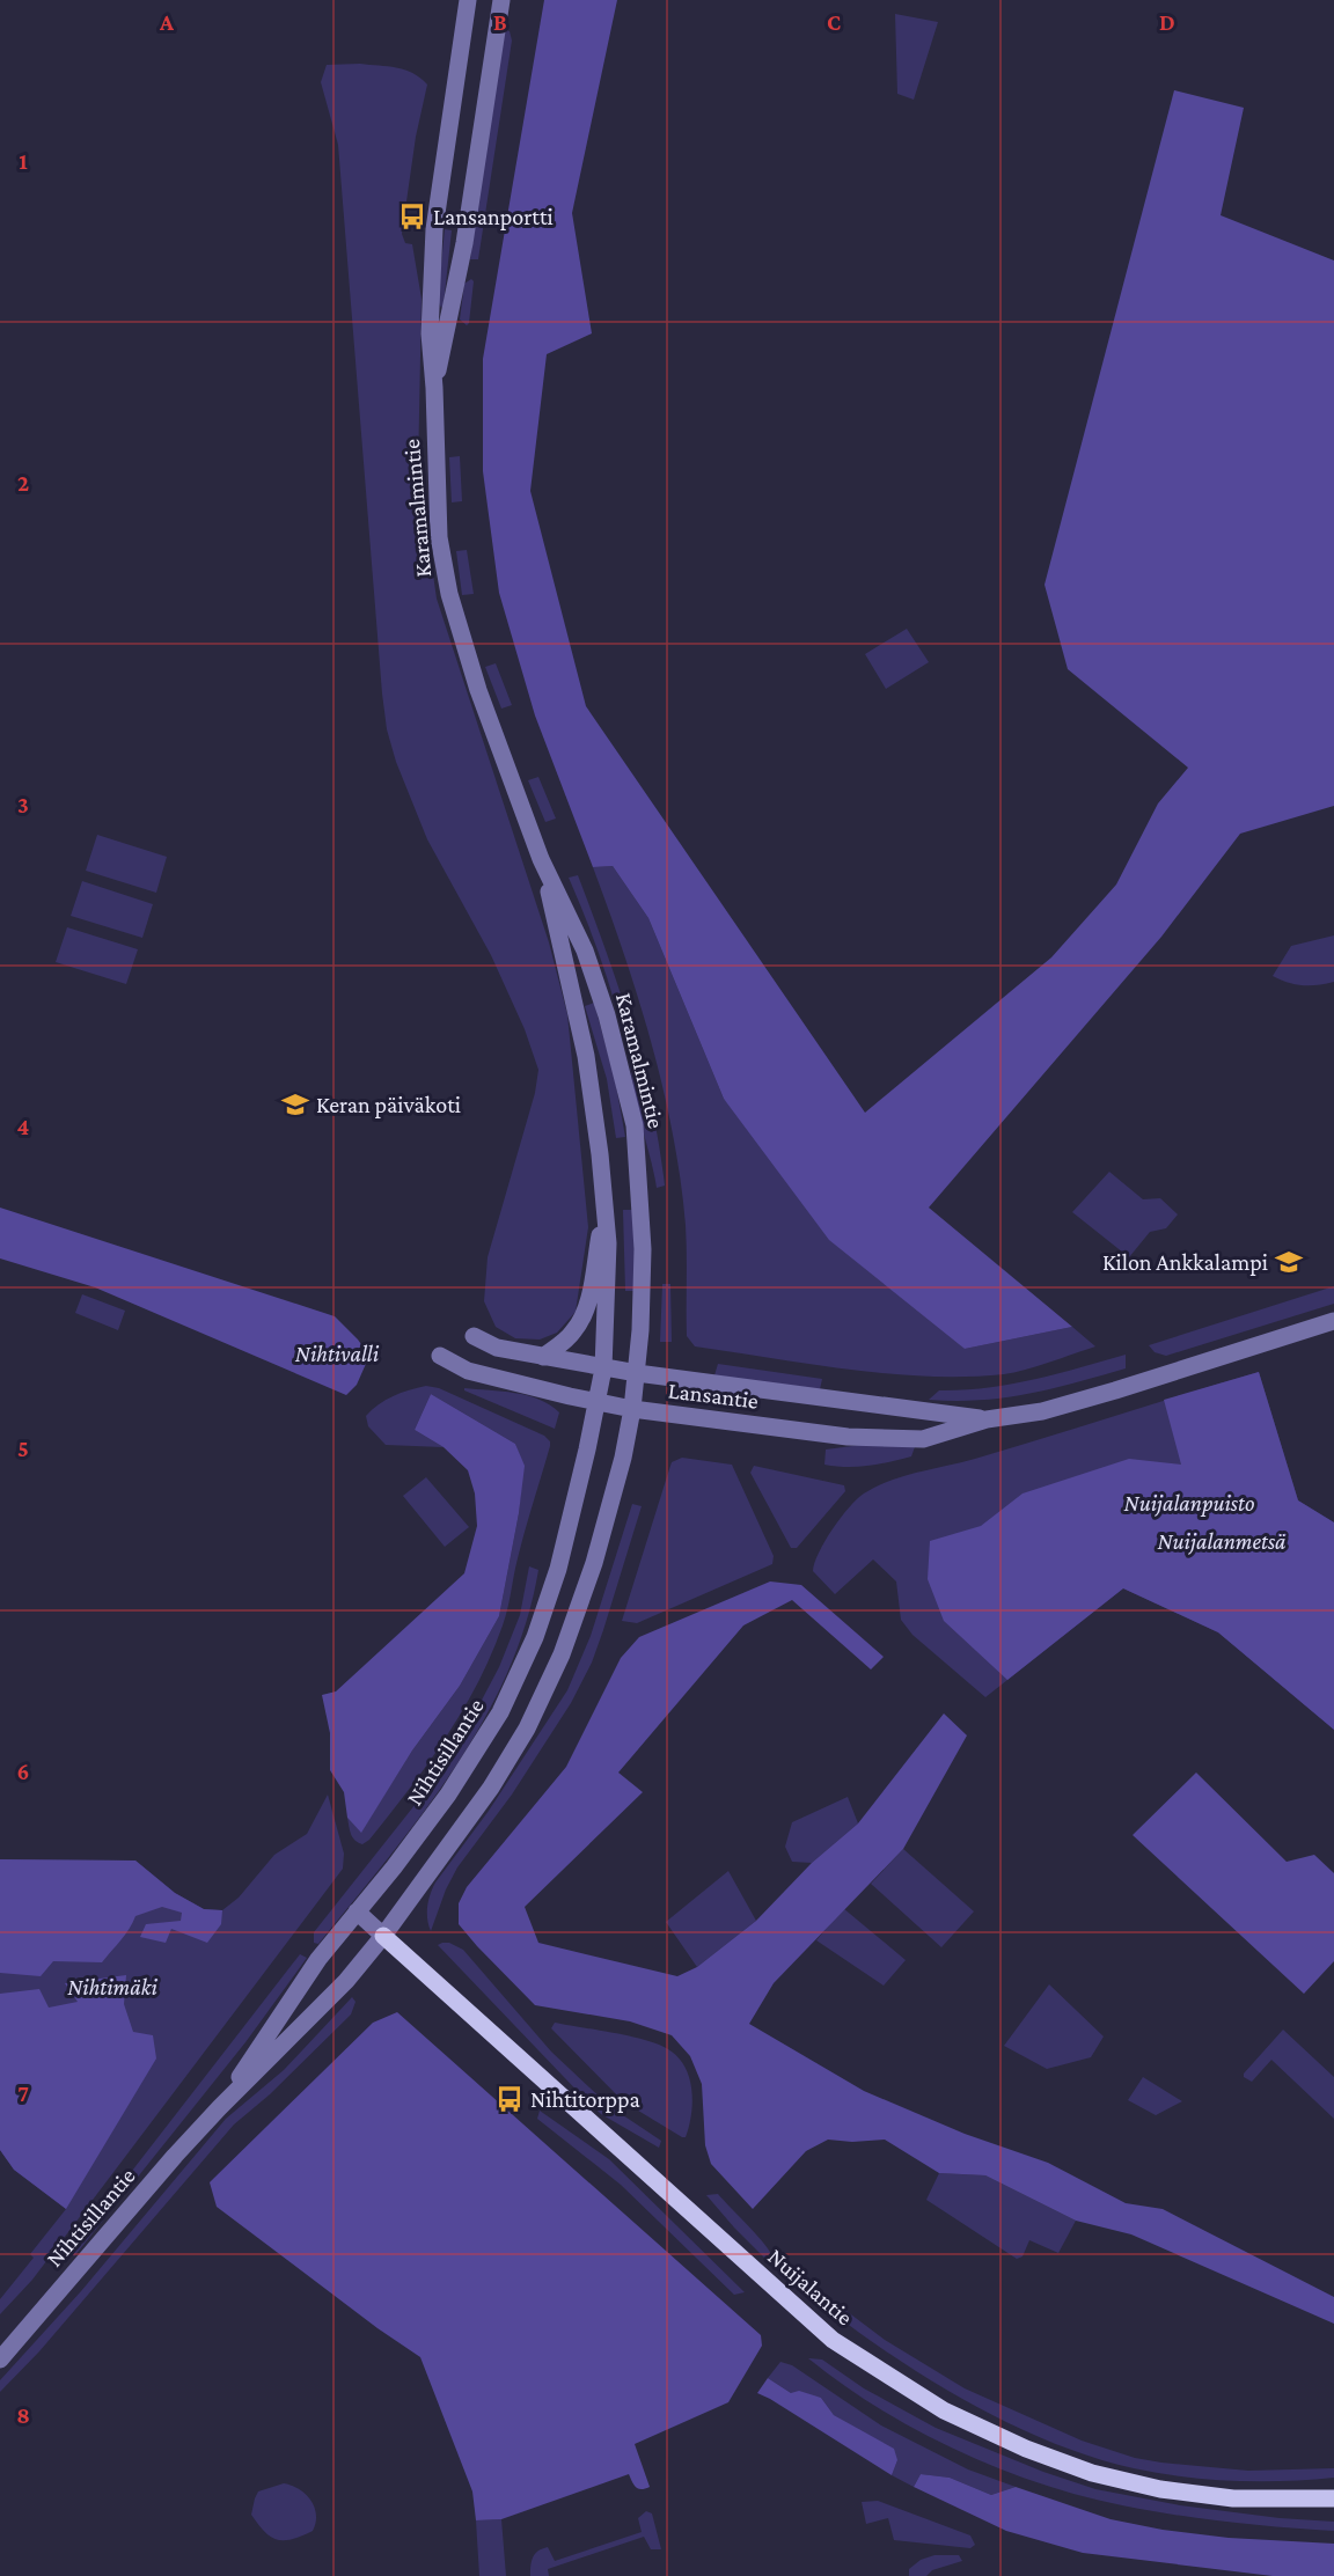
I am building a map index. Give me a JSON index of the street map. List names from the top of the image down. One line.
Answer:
{"streets":{"main road":["Nuijalantie"],"street":["Karamalmintie","Lansantie","Nihtisillantie"]},"crossings":[["Karamalmintie","Lansantie"],["Karamalmintie","Nihtisillantie"],["Lansantie","Nihtisillantie"],["Nihtisillantie","Nuijalantie"]],"parks":["Nihtivalli","Nuijalanpuisto","Nuijalanmetsä","Nihtimäki"],"places":{"bus stop":["Lansanportti","Nihtitorppa"],"school or university":["Keran päiväkoti","Kilon Ankkalampi"]},"grid":{"columns":["A","B","C","D"],"rows":["1","2","3","4","5","6","7","8"]}}
